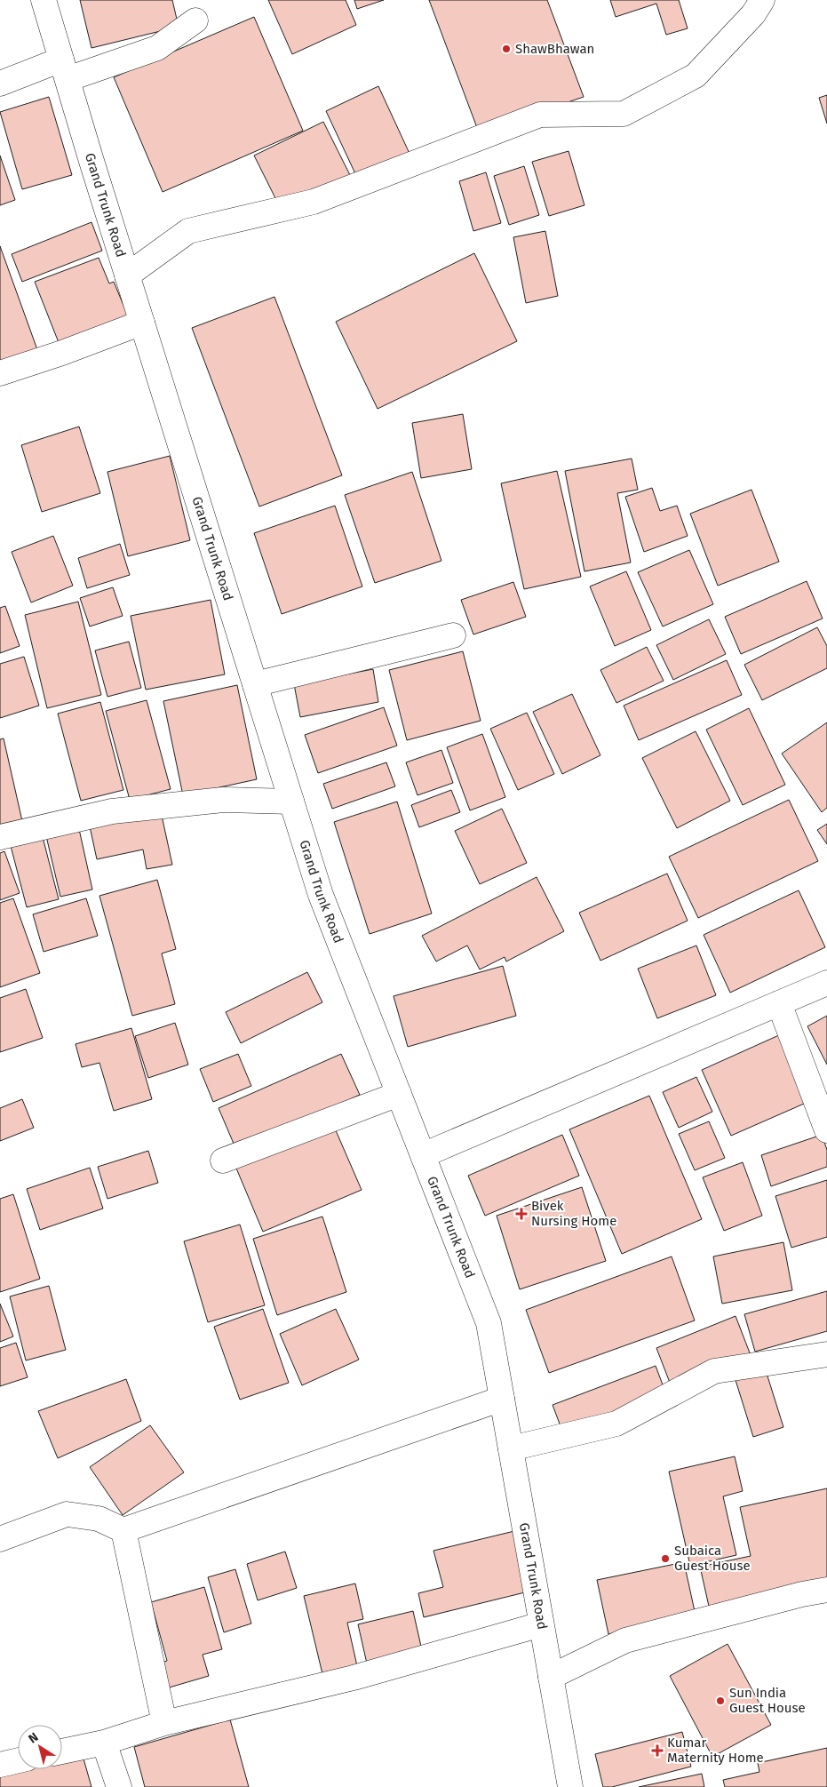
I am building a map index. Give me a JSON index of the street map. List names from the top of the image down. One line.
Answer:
{"streets":{"street":["Grand Trunk Road"]},"places":{"other":["ShawBhawan","Subaica Guest House","Sun India Guest House"],"health":["Bivek Nursing Home","Kumar Maternity Home"]},"north":"top left"}
